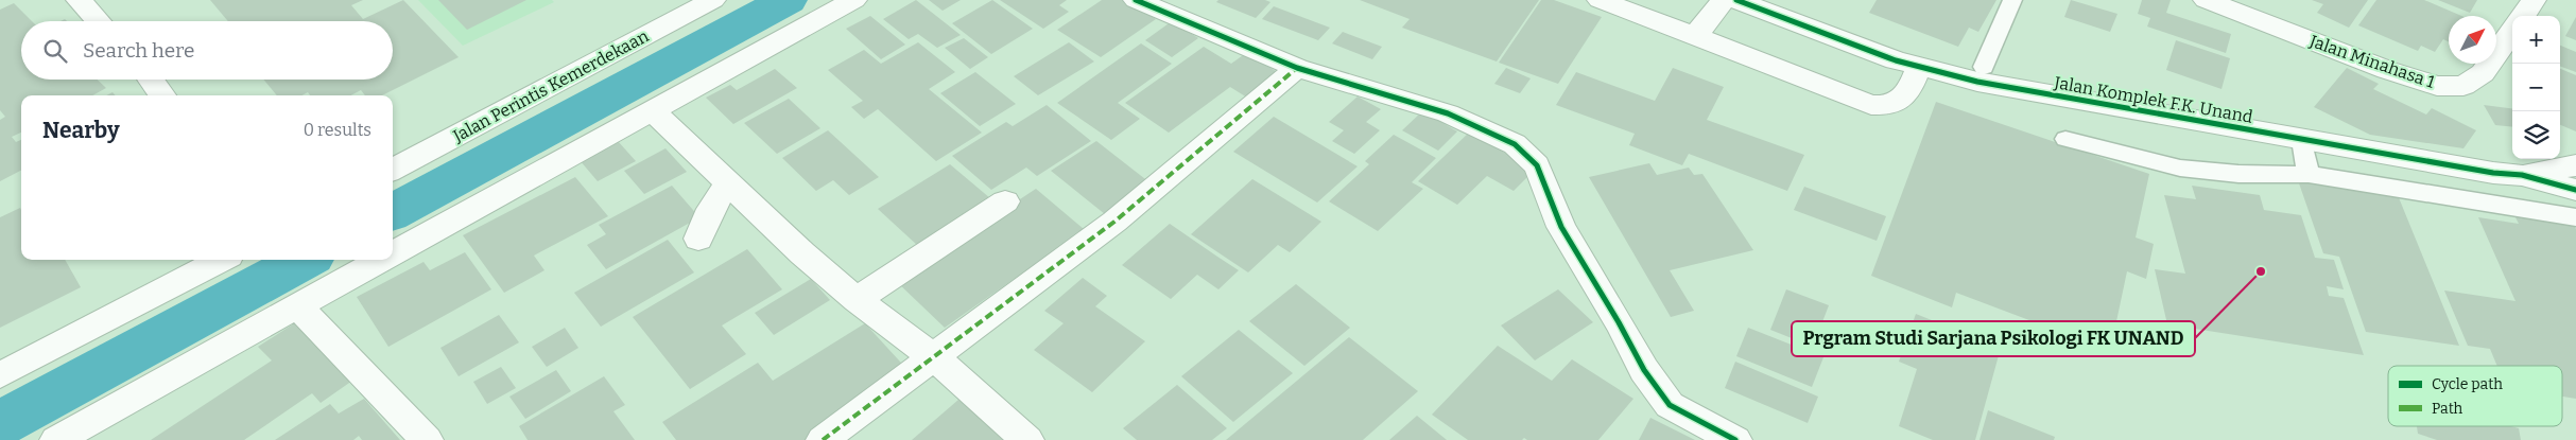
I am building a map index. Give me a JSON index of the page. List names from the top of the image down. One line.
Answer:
{"streets":{"street":["Jalan Minahasa 1","Jalan Perintis Kemerdekaan","Jalan Komplek F.K. Unand"]},"places":["Prgram Studi Sarjana Psikologi FK UNAND"],"legend":["Cycle path","Path"],"north":"top right","page":{"map_buttons":["+","−"],"search":"Search here","heading":["Nearby","0 results"]}}
